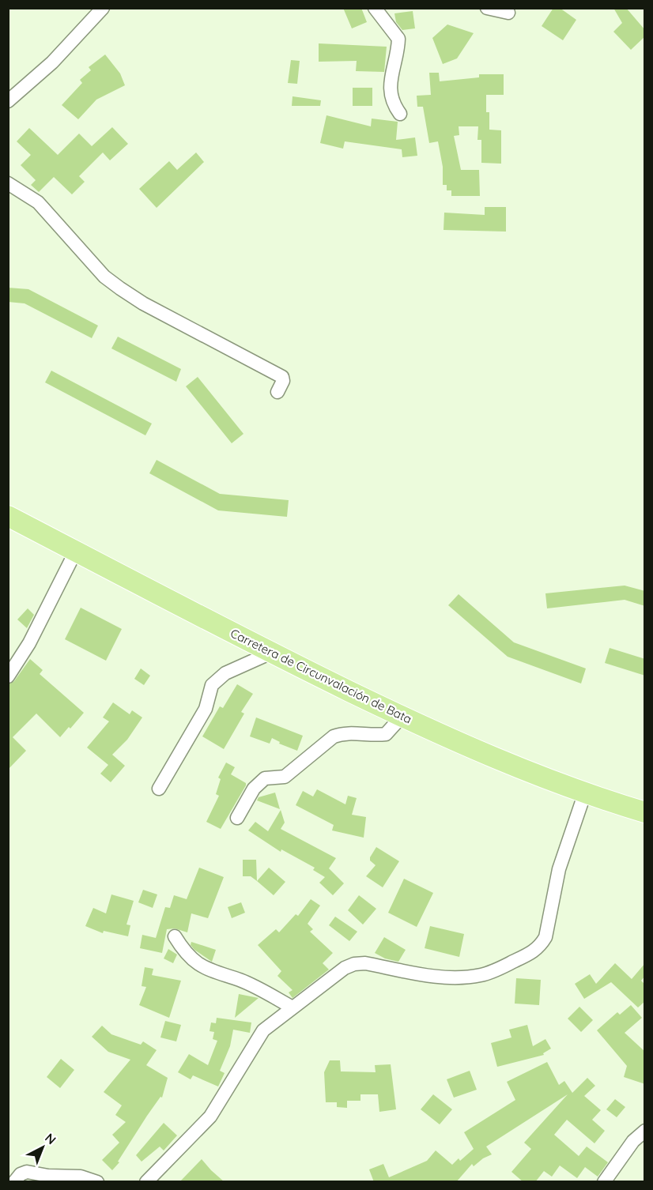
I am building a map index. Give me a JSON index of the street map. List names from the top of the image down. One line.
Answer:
{"streets":{"main road":["Carretera de Circunvalación de Bata"]},"north":"top right"}
